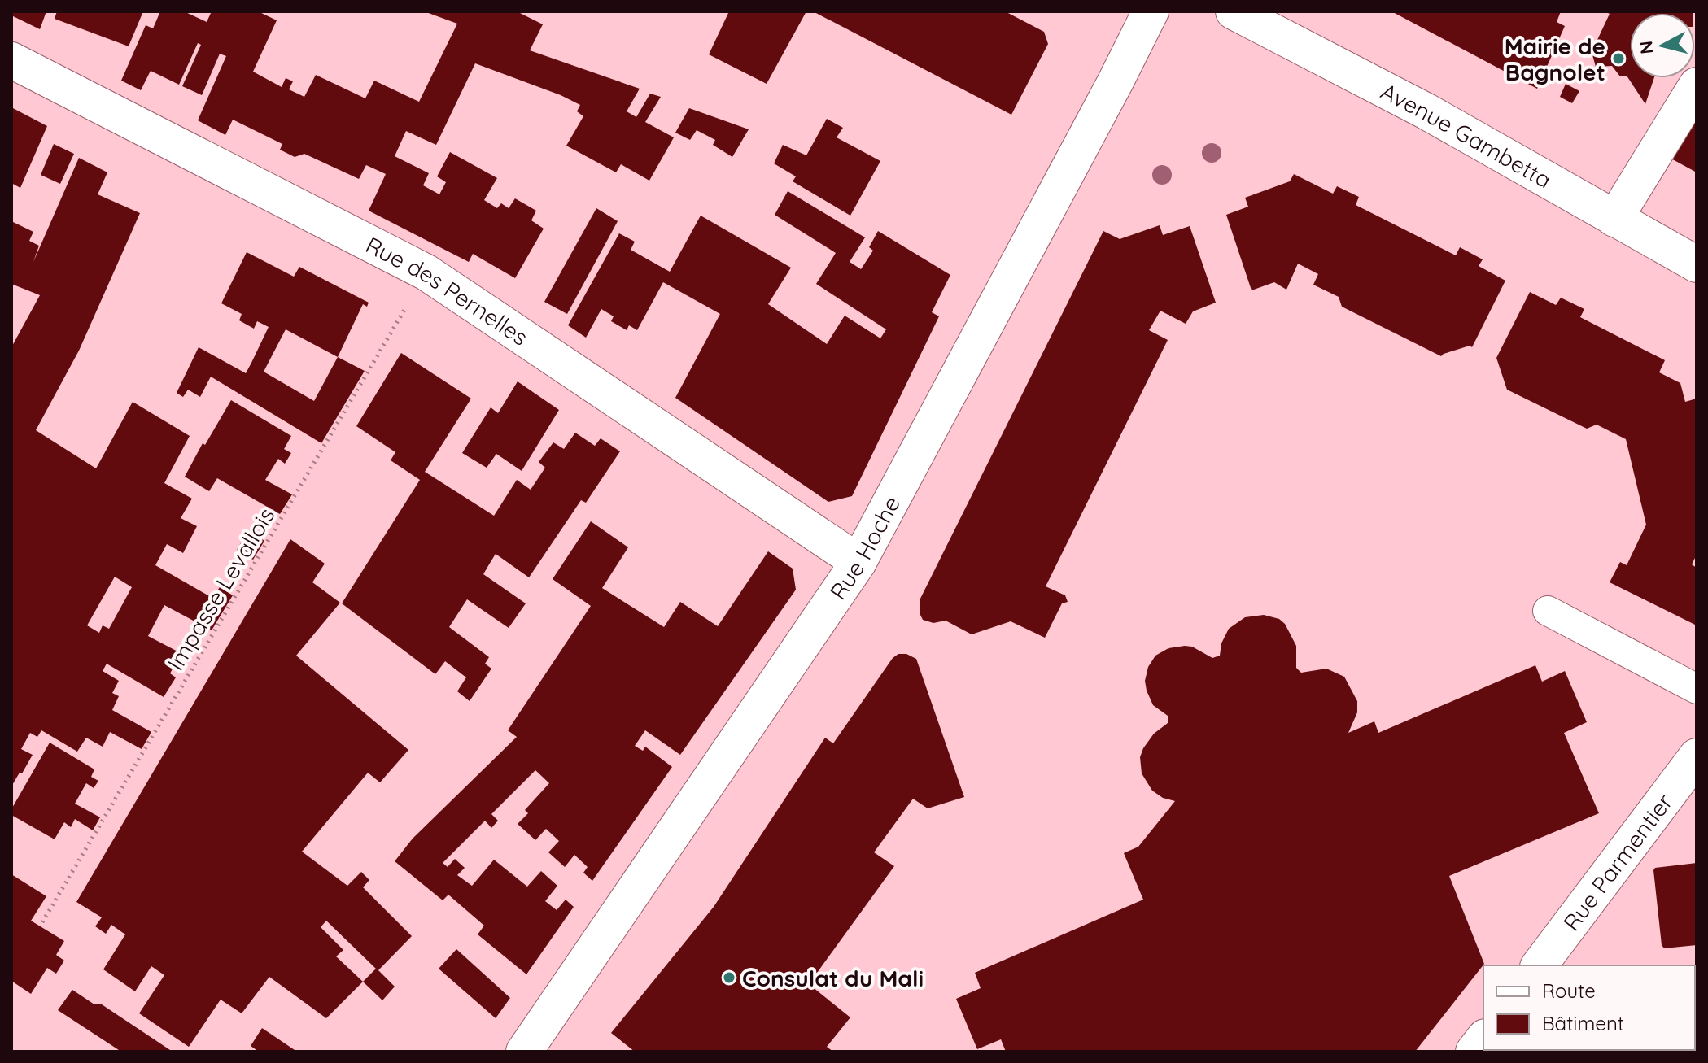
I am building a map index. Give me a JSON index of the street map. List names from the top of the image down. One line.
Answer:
{"streets":{"street":["Avenue Gambetta","Rue des Pernelles","Rue Hoche","Rue Parmentier"],"path":["Impasse Levallois"]},"crossings":[["Rue des Pernelles","Rue Hoche"],["Rue des Pernelles","Impasse Levallois"]],"places":["Mairie de Bagnolet","Consulat du Mali"],"legend":["Route","Bâtiment"],"north":"left"}
